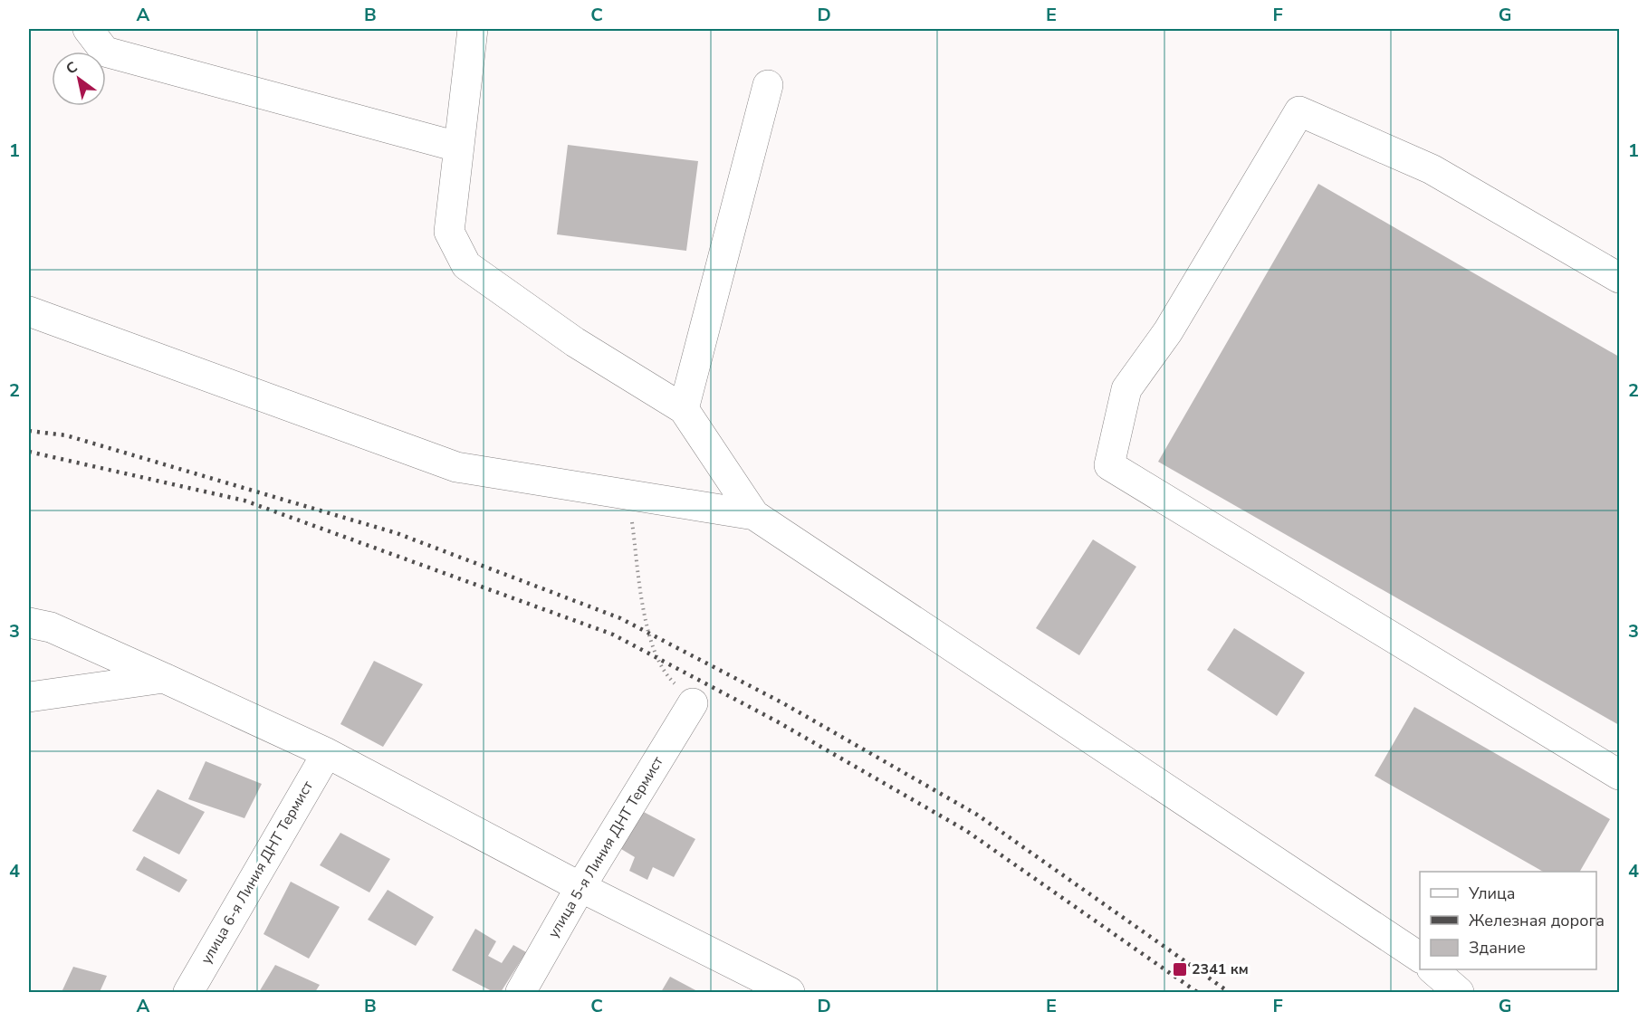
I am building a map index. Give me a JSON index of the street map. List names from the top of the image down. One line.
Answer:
{"streets":{"street":["улица 5-я Линия ДНТ Термист","улица 6-я Линия ДНТ Термист"]},"places":{"transit":["2341 км"]},"legend":["Улица","Железная дорога","Здание"],"north":"top left","grid":{"columns":["A","B","C","D","E","F","G"],"rows":["1","2","3","4"]}}
